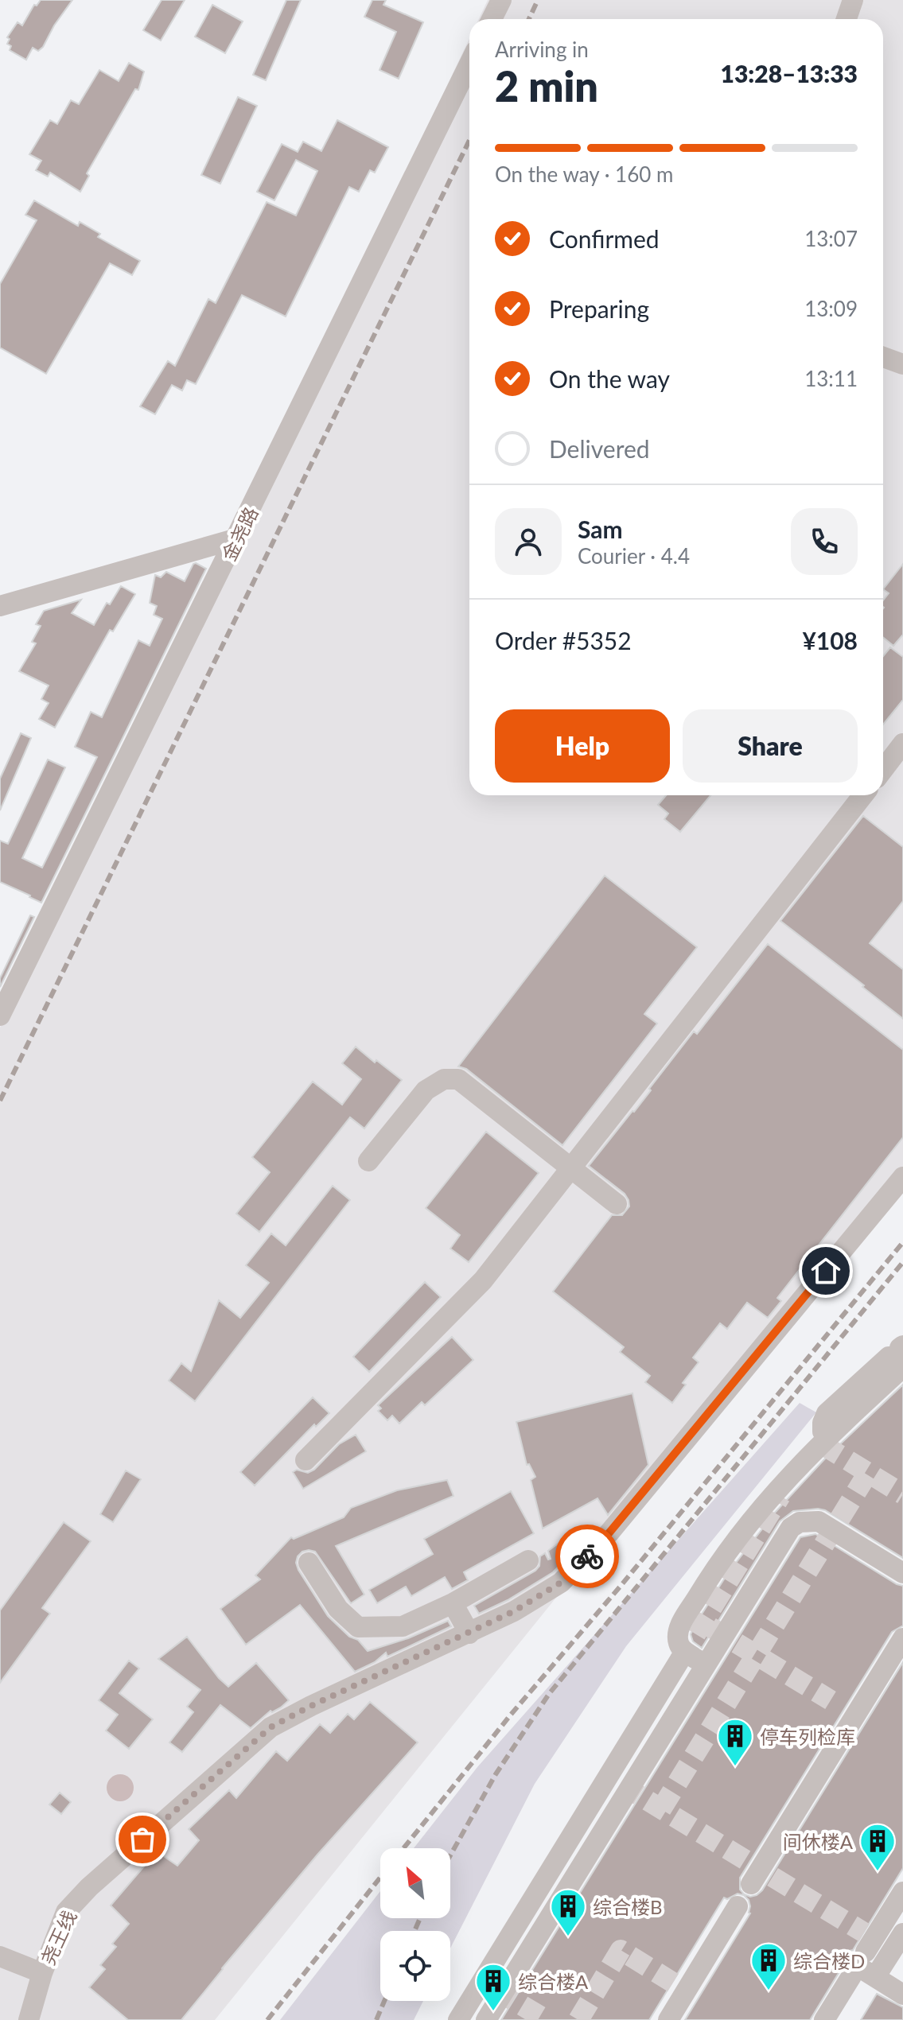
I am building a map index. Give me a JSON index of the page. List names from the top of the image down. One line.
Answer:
{"streets":{"street":["金尧路","尧王线"]},"places":{"building":["停车列检库","间休楼A","综合楼B","综合楼D","综合楼A"]},"north":"top left","page":{"heading":["2 min","Arriving in","13:28–13:33"],"panel":["Sam","Courier · 4.4","Order #5352","¥108"],"bar":"On the way · 160 m","list":[["Confirmed","13:07"],["Preparing","13:09"],["On the way","13:11"],"Delivered"],"buttons":["Help","Share"]}}
